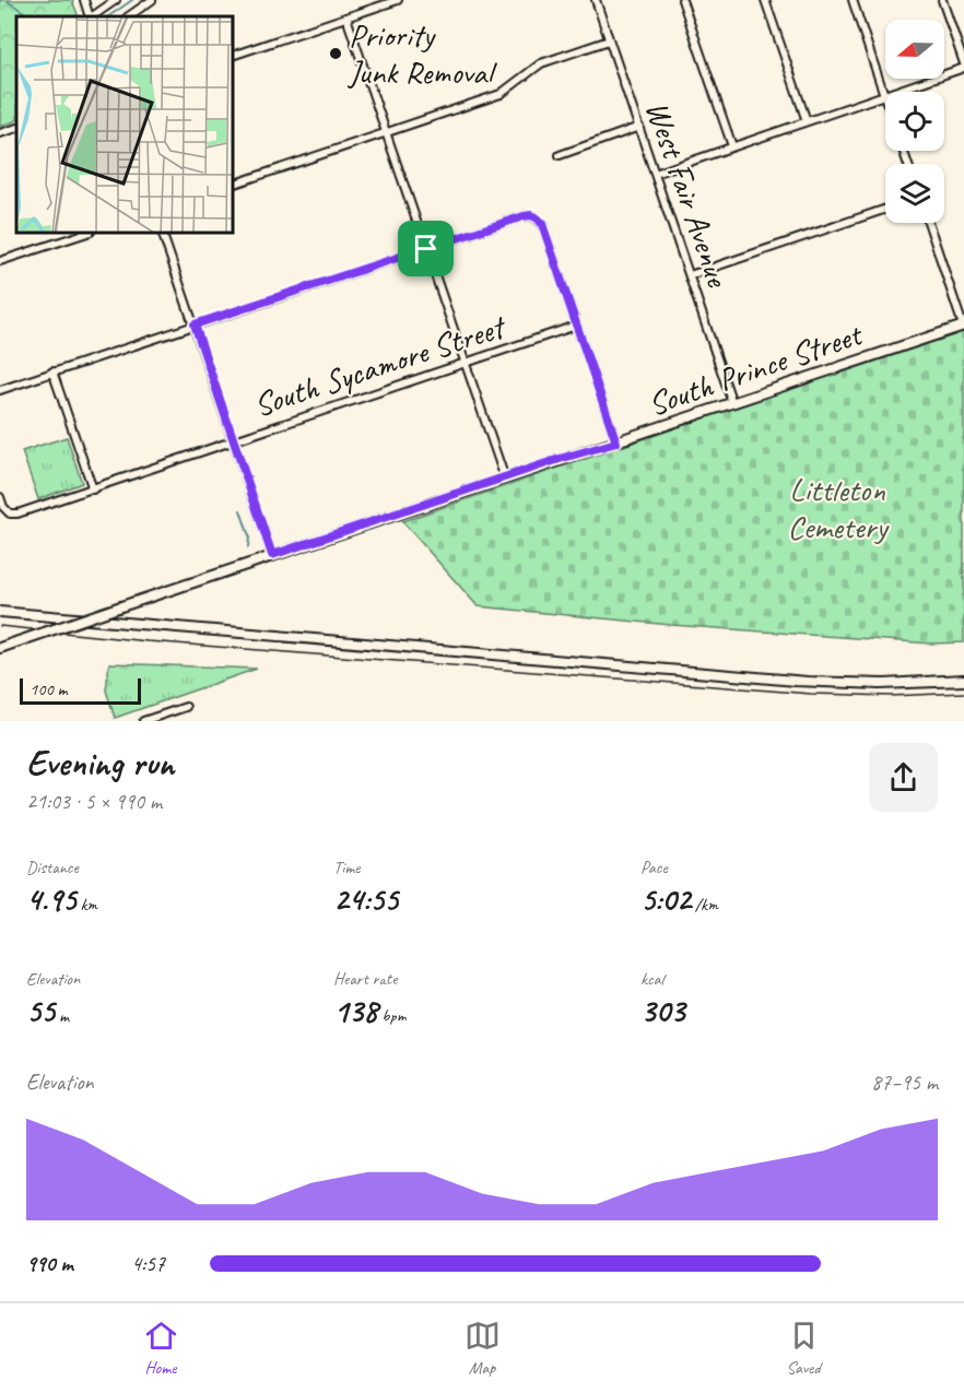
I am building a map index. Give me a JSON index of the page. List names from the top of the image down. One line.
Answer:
{"streets":{"street":["West Fair Avenue","South Sycamore Street","South Prince Street"]},"crossings":[["West Fair Avenue","South Prince Street"]],"parks":["Littleton Cemetery"],"places":["Priority Junk Removal"],"scale_bar":"100 m","north":"left","page":{"scale":"100 m","heading":["Evening run","21:03 · 5 × 990 m"],"stats":[["Distance","4.95 km"],["Time","24:55"],["Pace","5:02 /km"],["Elevation","55 m"],["Heart rate","138 bpm"],["kcal","303"]],"chart":["Elevation","87–95 m"],"list":[{"name":"990 m","note":"4:57"}],"tabs":["Home","Map","Saved"]}}
